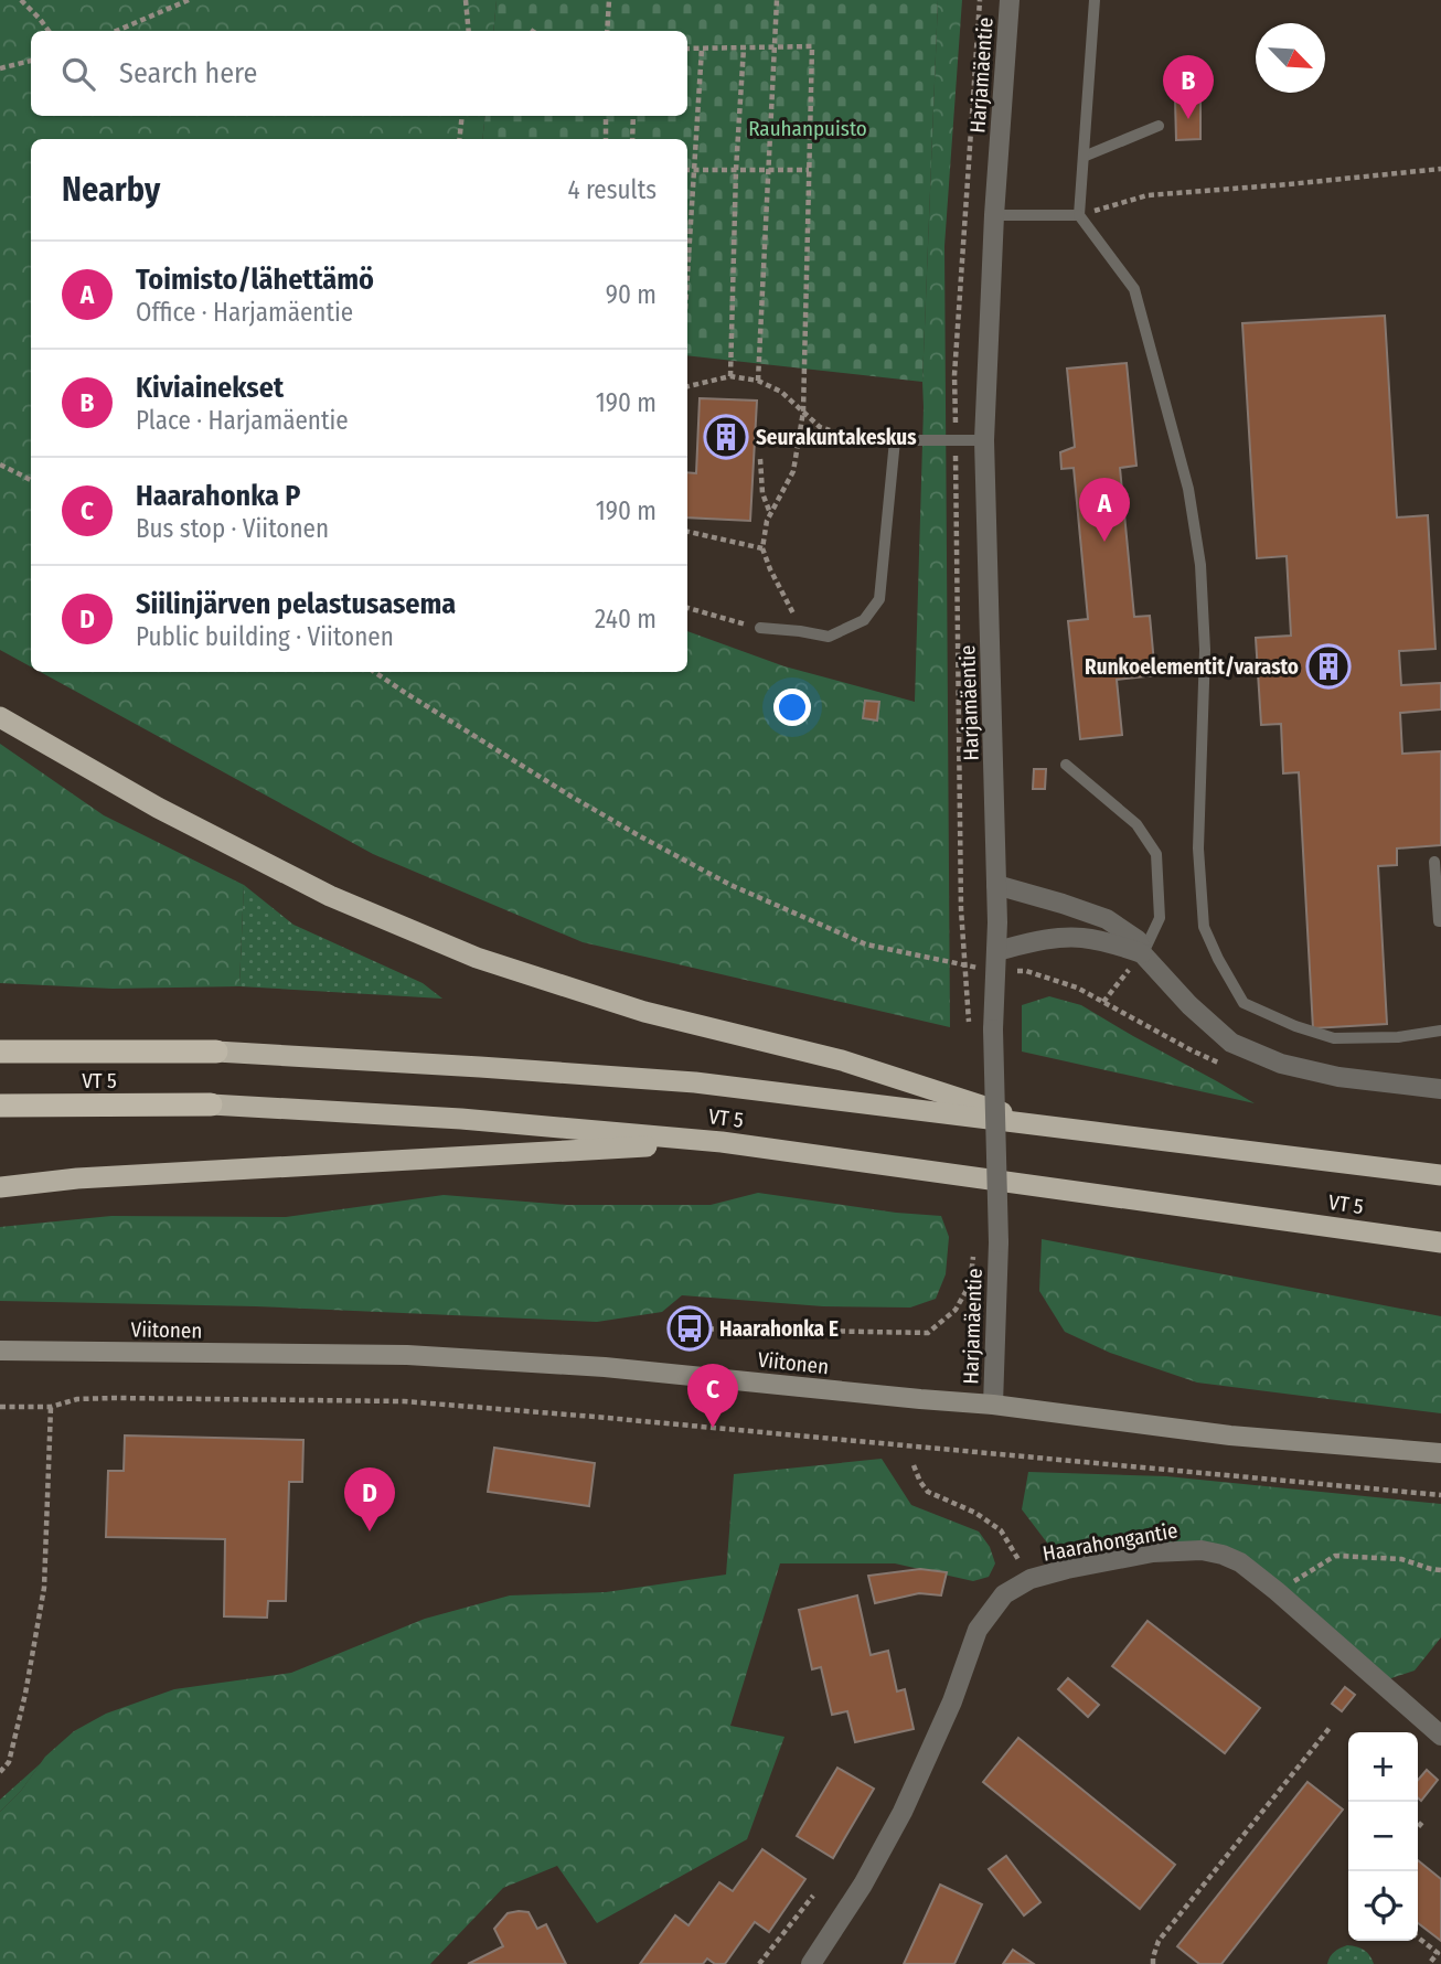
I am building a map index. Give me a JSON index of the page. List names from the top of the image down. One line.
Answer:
{"streets":{"highway":["VT 5"],"main road":["Viitonen"],"street":["Harjamäentie","Haarahongantie"]},"crossings":[["Harjamäentie","Viitonen"]],"parks":["Rauhanpuisto"],"places":{"building":["Seurakuntakeskus","Runkoelementit/varasto"],"bus stop":["Haarahonka E"]},"north":"bottom right","page":{"search":"Search here","pins":["B","A","C","D"],"heading":["Nearby","4 results"],"list":[{"mark":"A","name":"Toimisto/lähettämö","note":"Office · Harjamäentie","value":"90 m"},{"mark":"B","name":"Kiviainekset","note":"Place · Harjamäentie","value":"190 m"},{"mark":"C","name":"Haarahonka P","note":"Bus stop · Viitonen","value":"190 m"},{"mark":"D","name":"Siilinjärven pelastusasema","note":"Public building · Viitonen","value":"240 m"}],"map_buttons":["+","−"]}}
